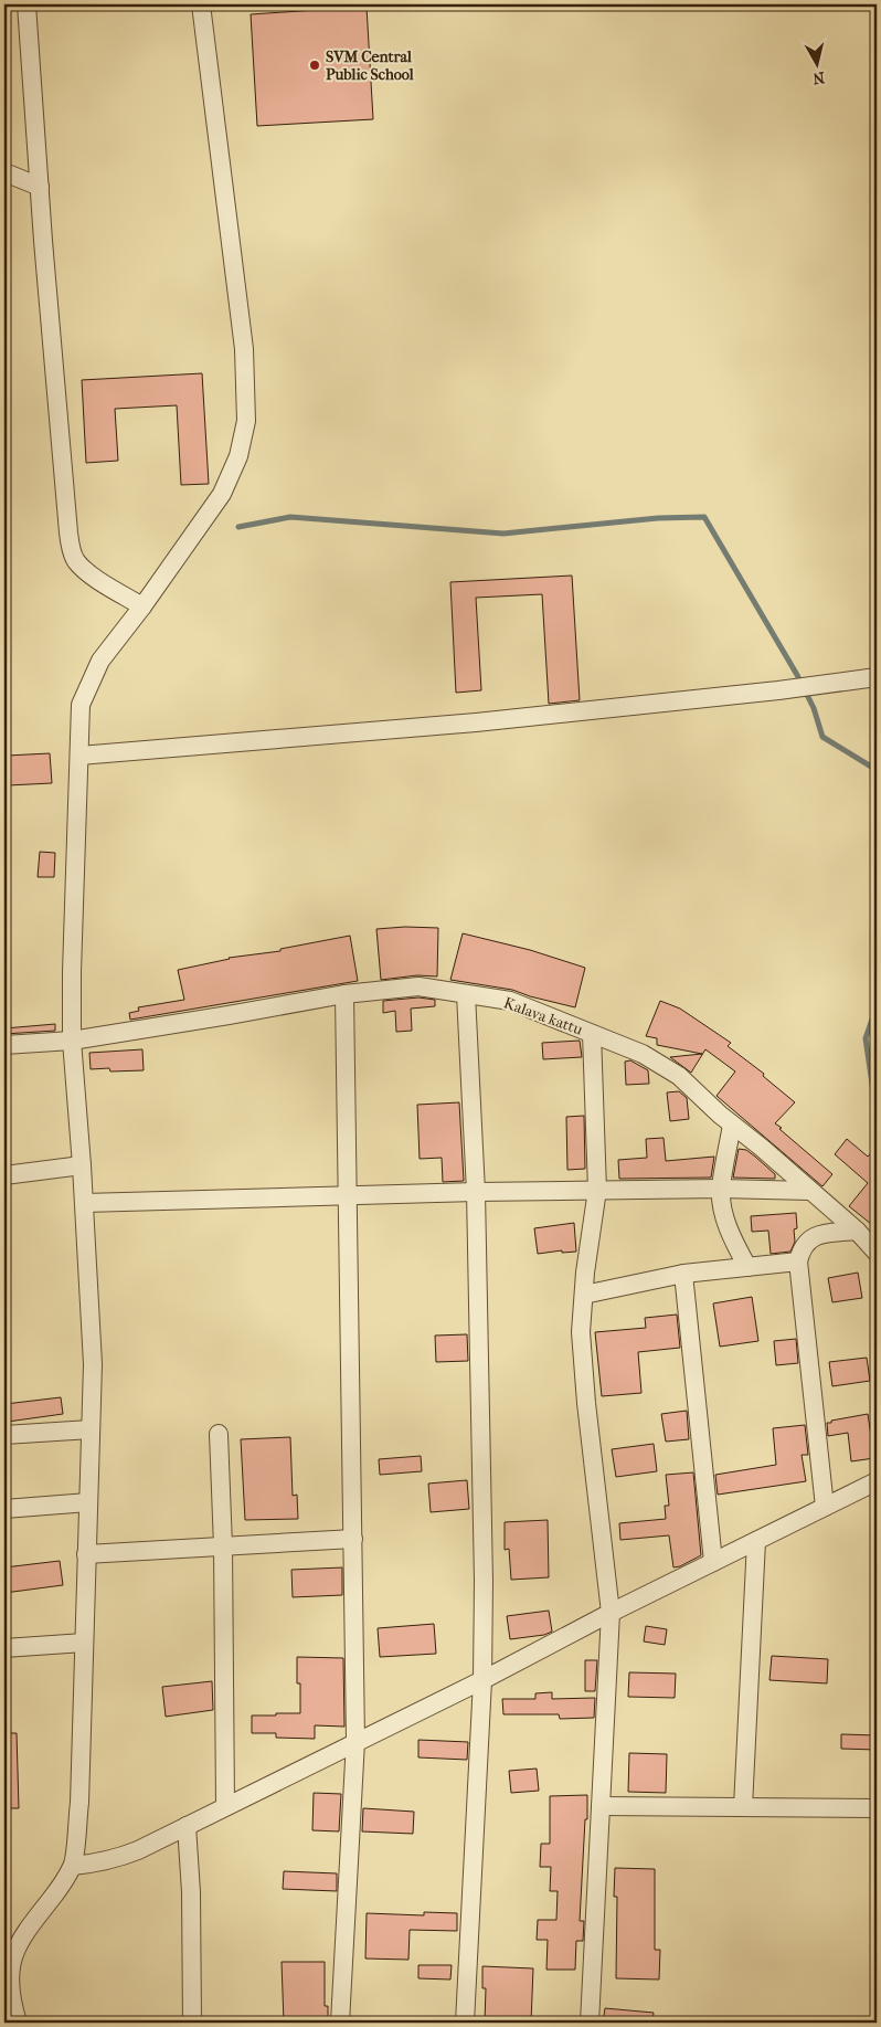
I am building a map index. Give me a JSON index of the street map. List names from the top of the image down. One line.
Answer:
{"streets":{"street":["Kalava kattu"]},"places":["SVM Central Public School"],"north":"bottom"}
